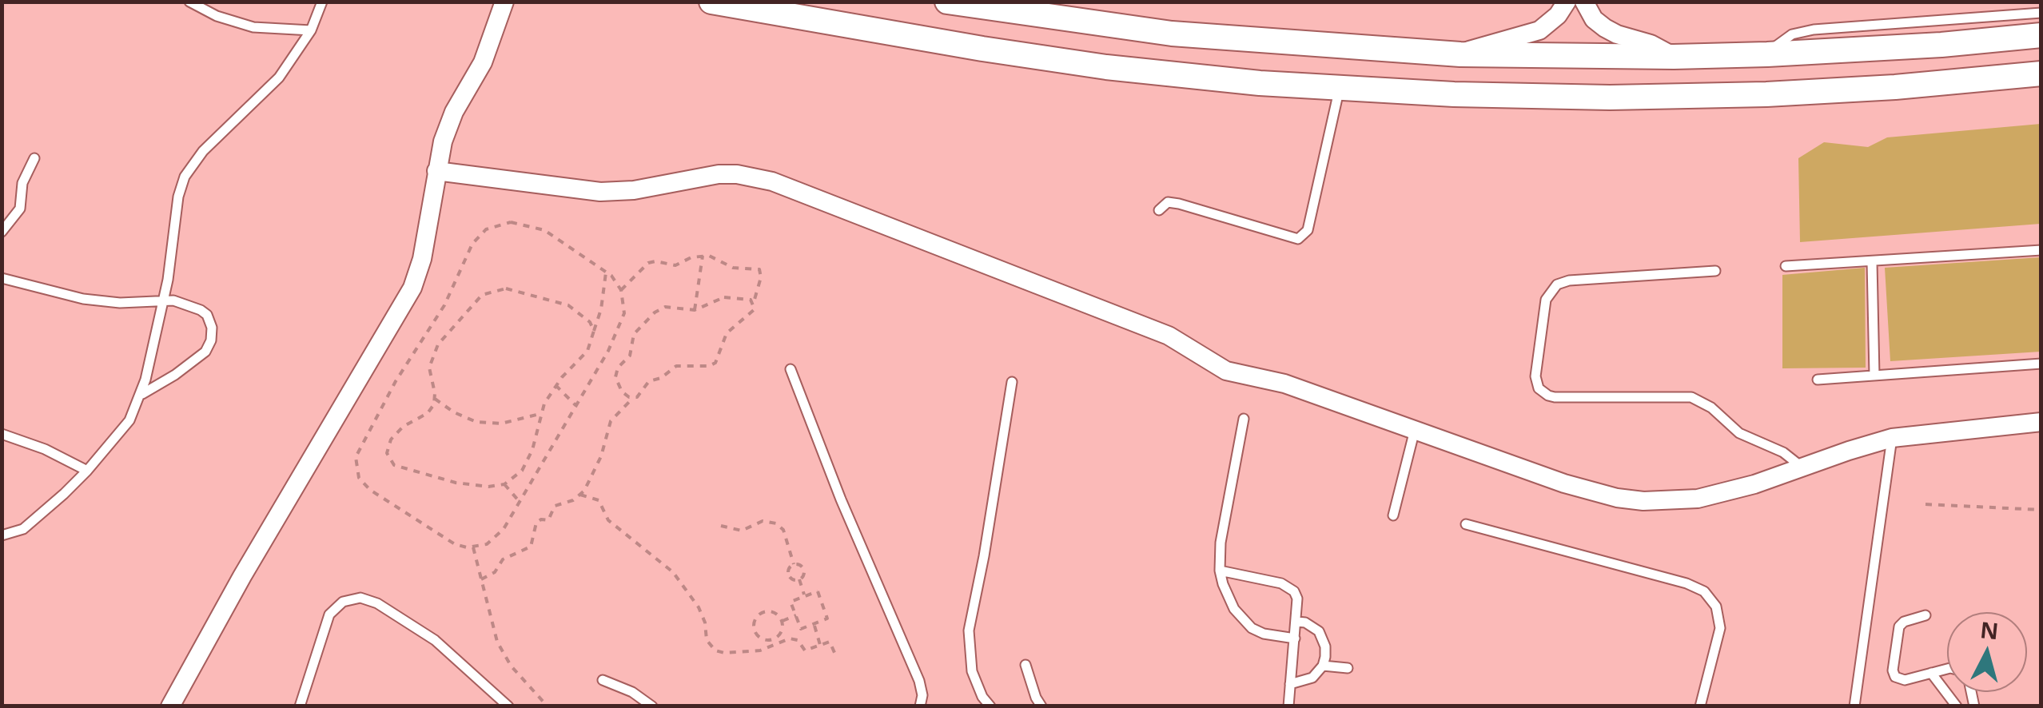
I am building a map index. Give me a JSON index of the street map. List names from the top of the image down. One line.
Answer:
{"north":"top"}
